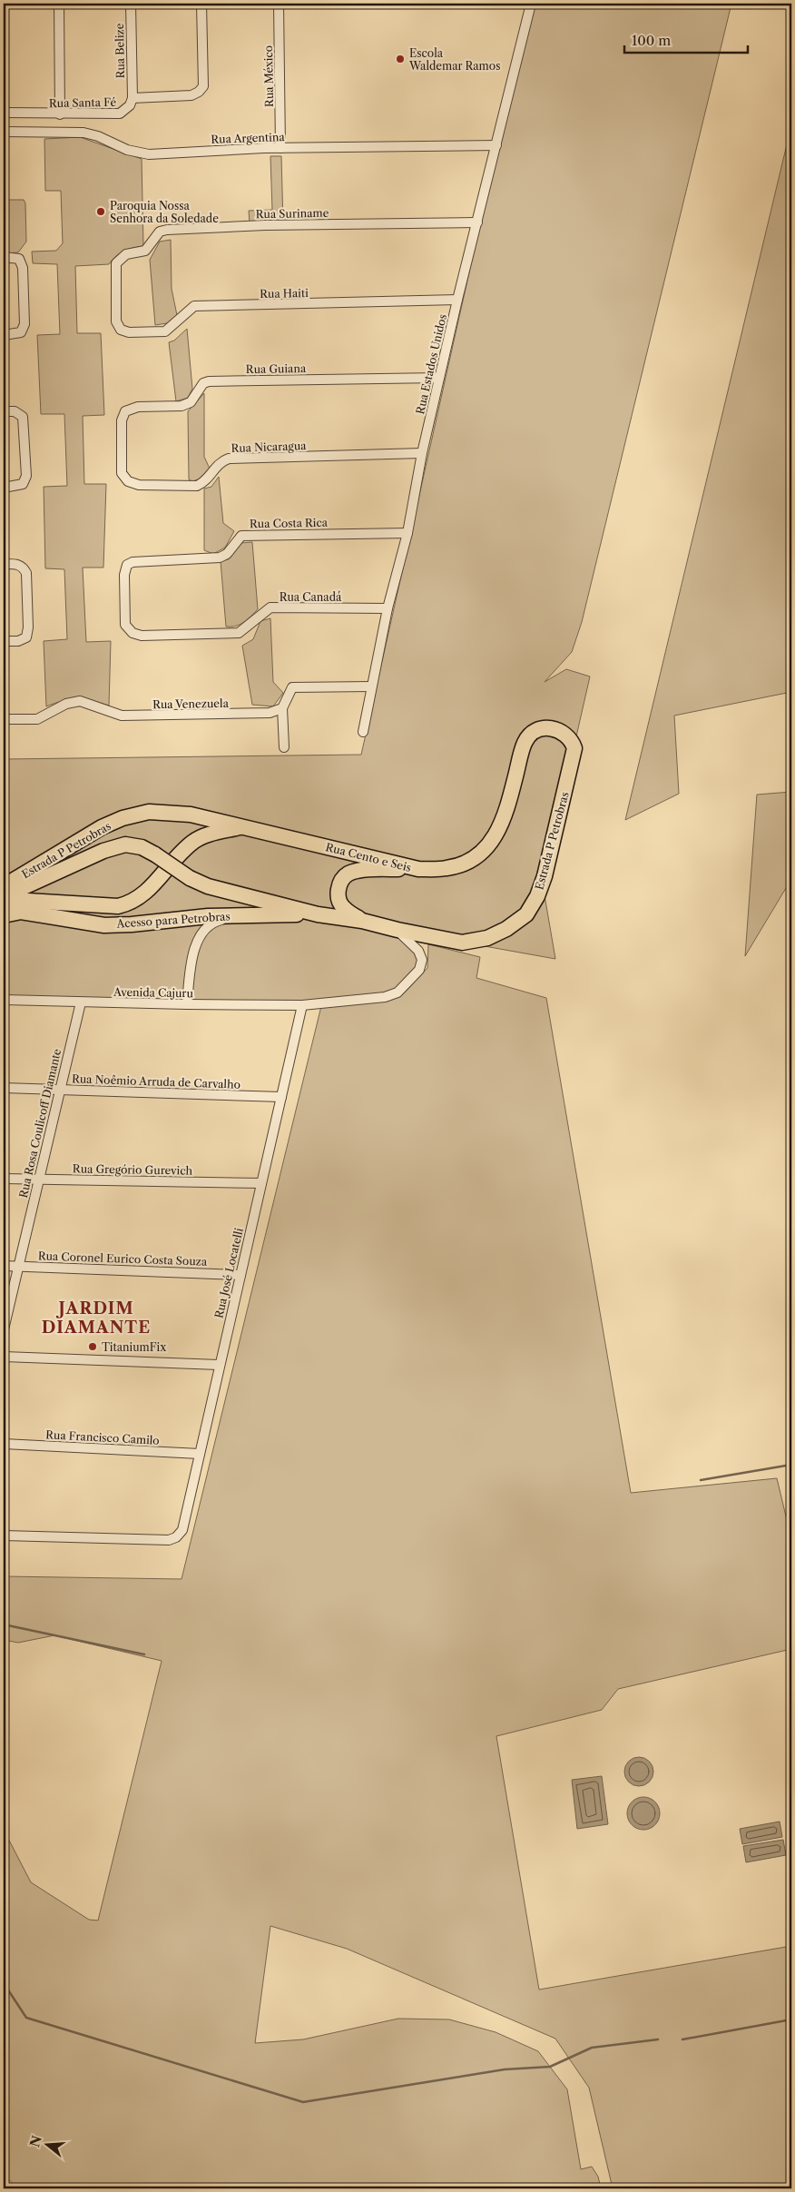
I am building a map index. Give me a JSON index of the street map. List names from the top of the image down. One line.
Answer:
{"streets":{"main road":["Estrada P Petrobras","Rua Cento e Seis","Acesso para Petrobras"],"street":["Rua Belize","Rua México","Rua Santa Fé","Rua Argentina","Rua Suriname","Rua Haiti","Rua Estados Unidos","Rua Guiana","Rua Nicaragua","Rua Costa Rica","Rua Canadá","Rua Venezuela","Avenida Cajuru","Rua Noêmio Arruda de Carvalho","Rua Rosa Coulicoff Diamante","Rua Gregório Gurevich","Rua Coronel Eurico Costa Souza","Rua José Locatelli","Rua Francisco Camilo"]},"crossings":[["Rua Belize","Rua Santa Fé"],["Rua México","Rua Argentina"],["Rua Argentina","Rua Estados Unidos"],["Rua Suriname","Rua Haiti"],["Rua Suriname","Rua Estados Unidos"],["Rua Haiti","Rua Estados Unidos"],["Rua Estados Unidos","Rua Guiana"],["Rua Estados Unidos","Rua Nicaragua"],["Rua Estados Unidos","Rua Costa Rica"],["Rua Estados Unidos","Rua Canadá"],["Rua Guiana","Rua Nicaragua"],["Rua Costa Rica","Rua Canadá"],["Estrada P Petrobras","Rua Cento e Seis"],["Estrada P Petrobras","Acesso para Petrobras"],["Acesso para Petrobras","Avenida Cajuru"],["Avenida Cajuru","Rua Rosa Coulicoff Diamante"],["Avenida Cajuru","Rua José Locatelli"],["Rua Noêmio Arruda de Carvalho","Rua Rosa Coulicoff Diamante"],["Rua Noêmio Arruda de Carvalho","Rua José Locatelli"],["Rua Rosa Coulicoff Diamante","Rua Gregório Gurevich"],["Rua Rosa Coulicoff Diamante","Rua Coronel Eurico Costa Souza"],["Rua Gregório Gurevich","Rua José Locatelli"],["Rua Coronel Eurico Costa Souza","Rua José Locatelli"],["Rua José Locatelli","Rua Francisco Camilo"]],"districts":["JARDIM DIAMANTE"],"places":["Escola Waldemar Ramos","Paroquia Nossa Senhora da Soledade","TitaniumFix"],"scale_bar":"100 m","north":"left"}
